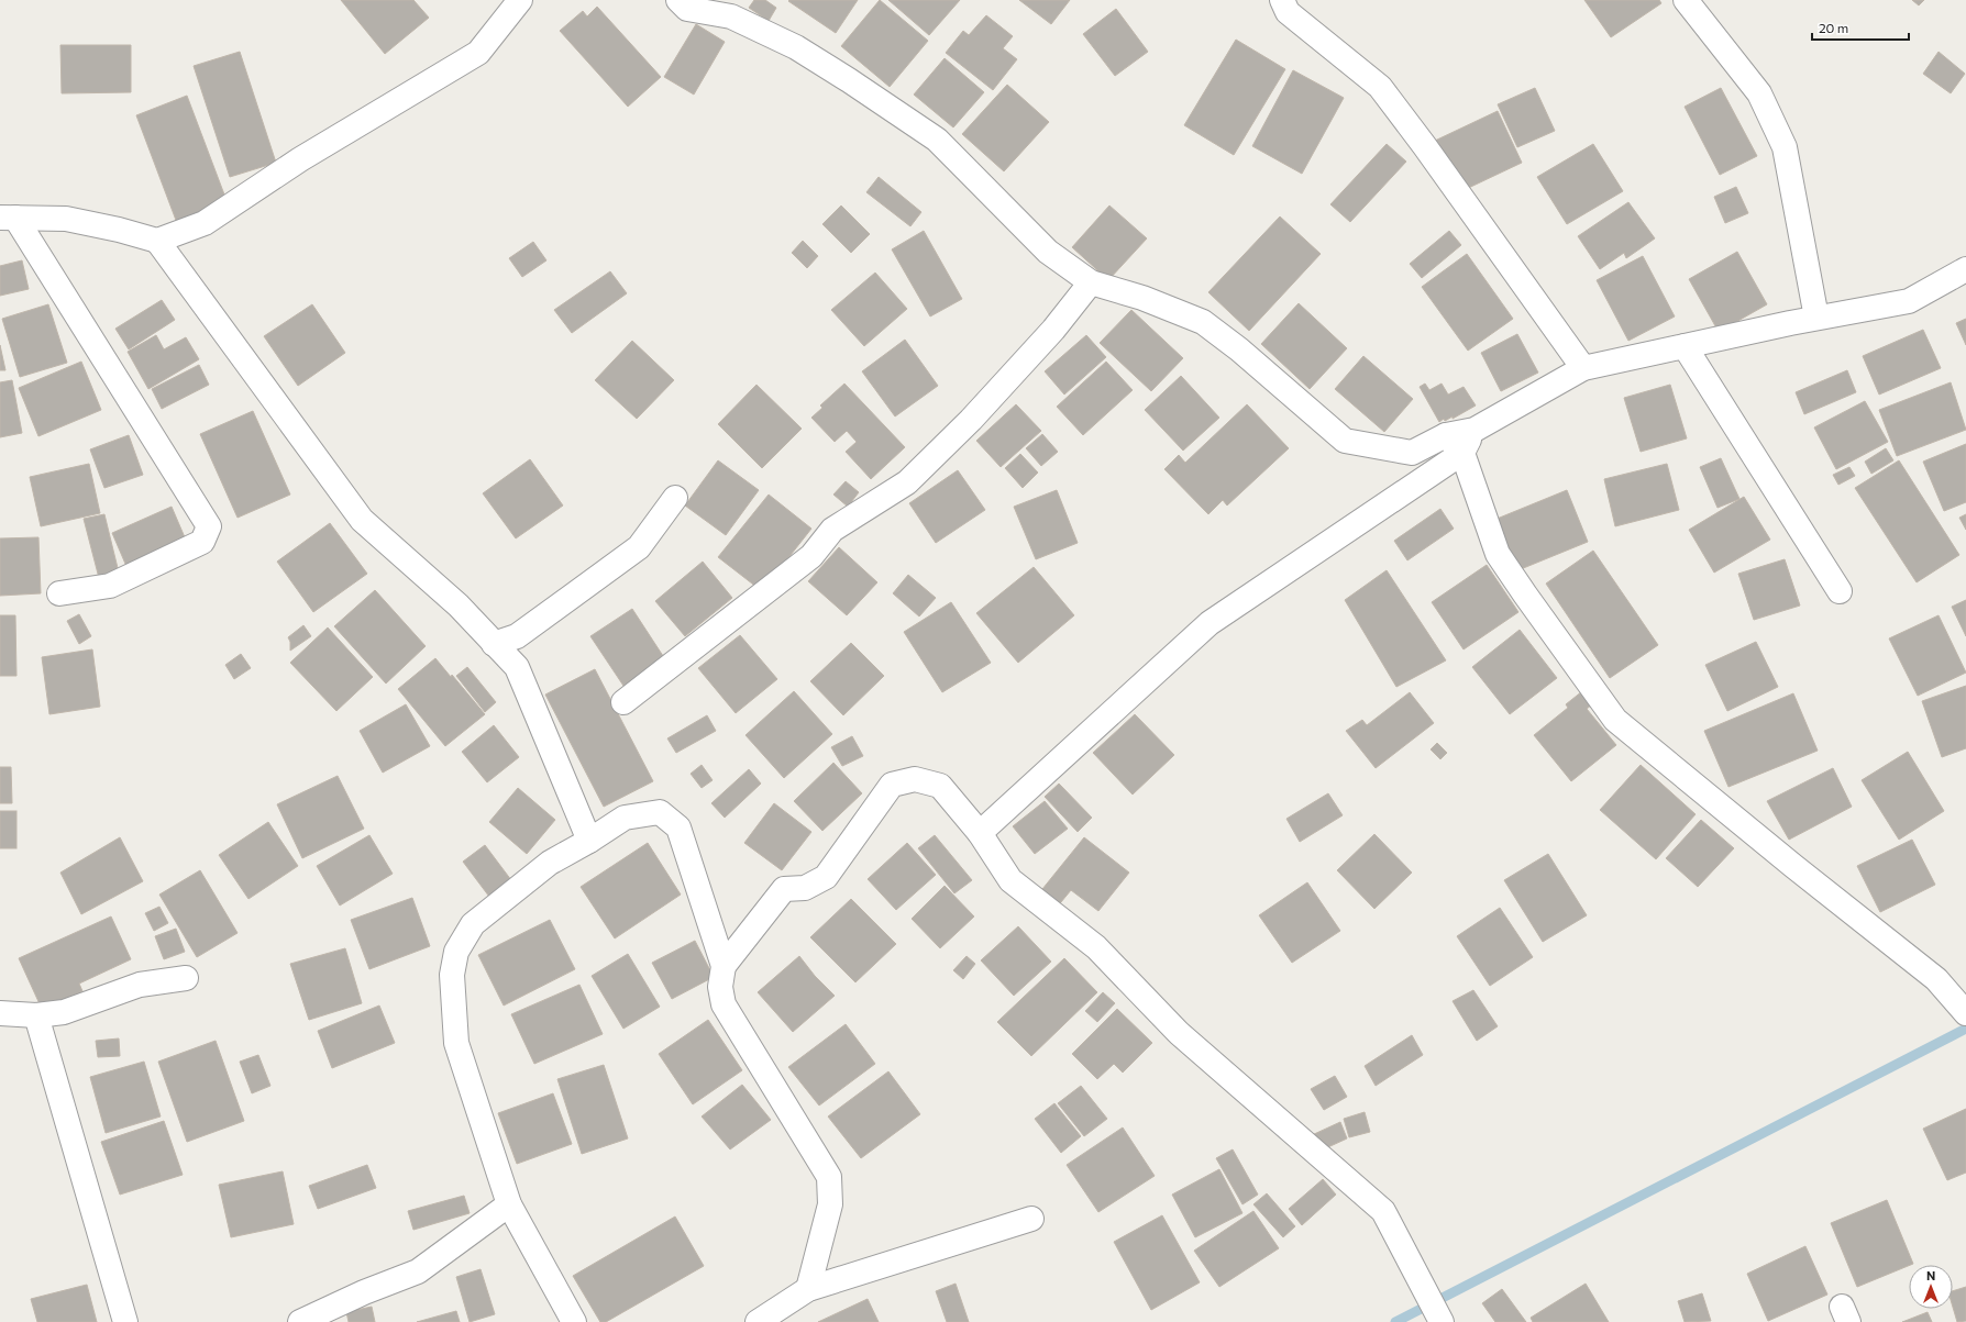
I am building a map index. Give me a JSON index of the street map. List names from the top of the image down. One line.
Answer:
{"scale_bar":"20 m","north":"top"}
